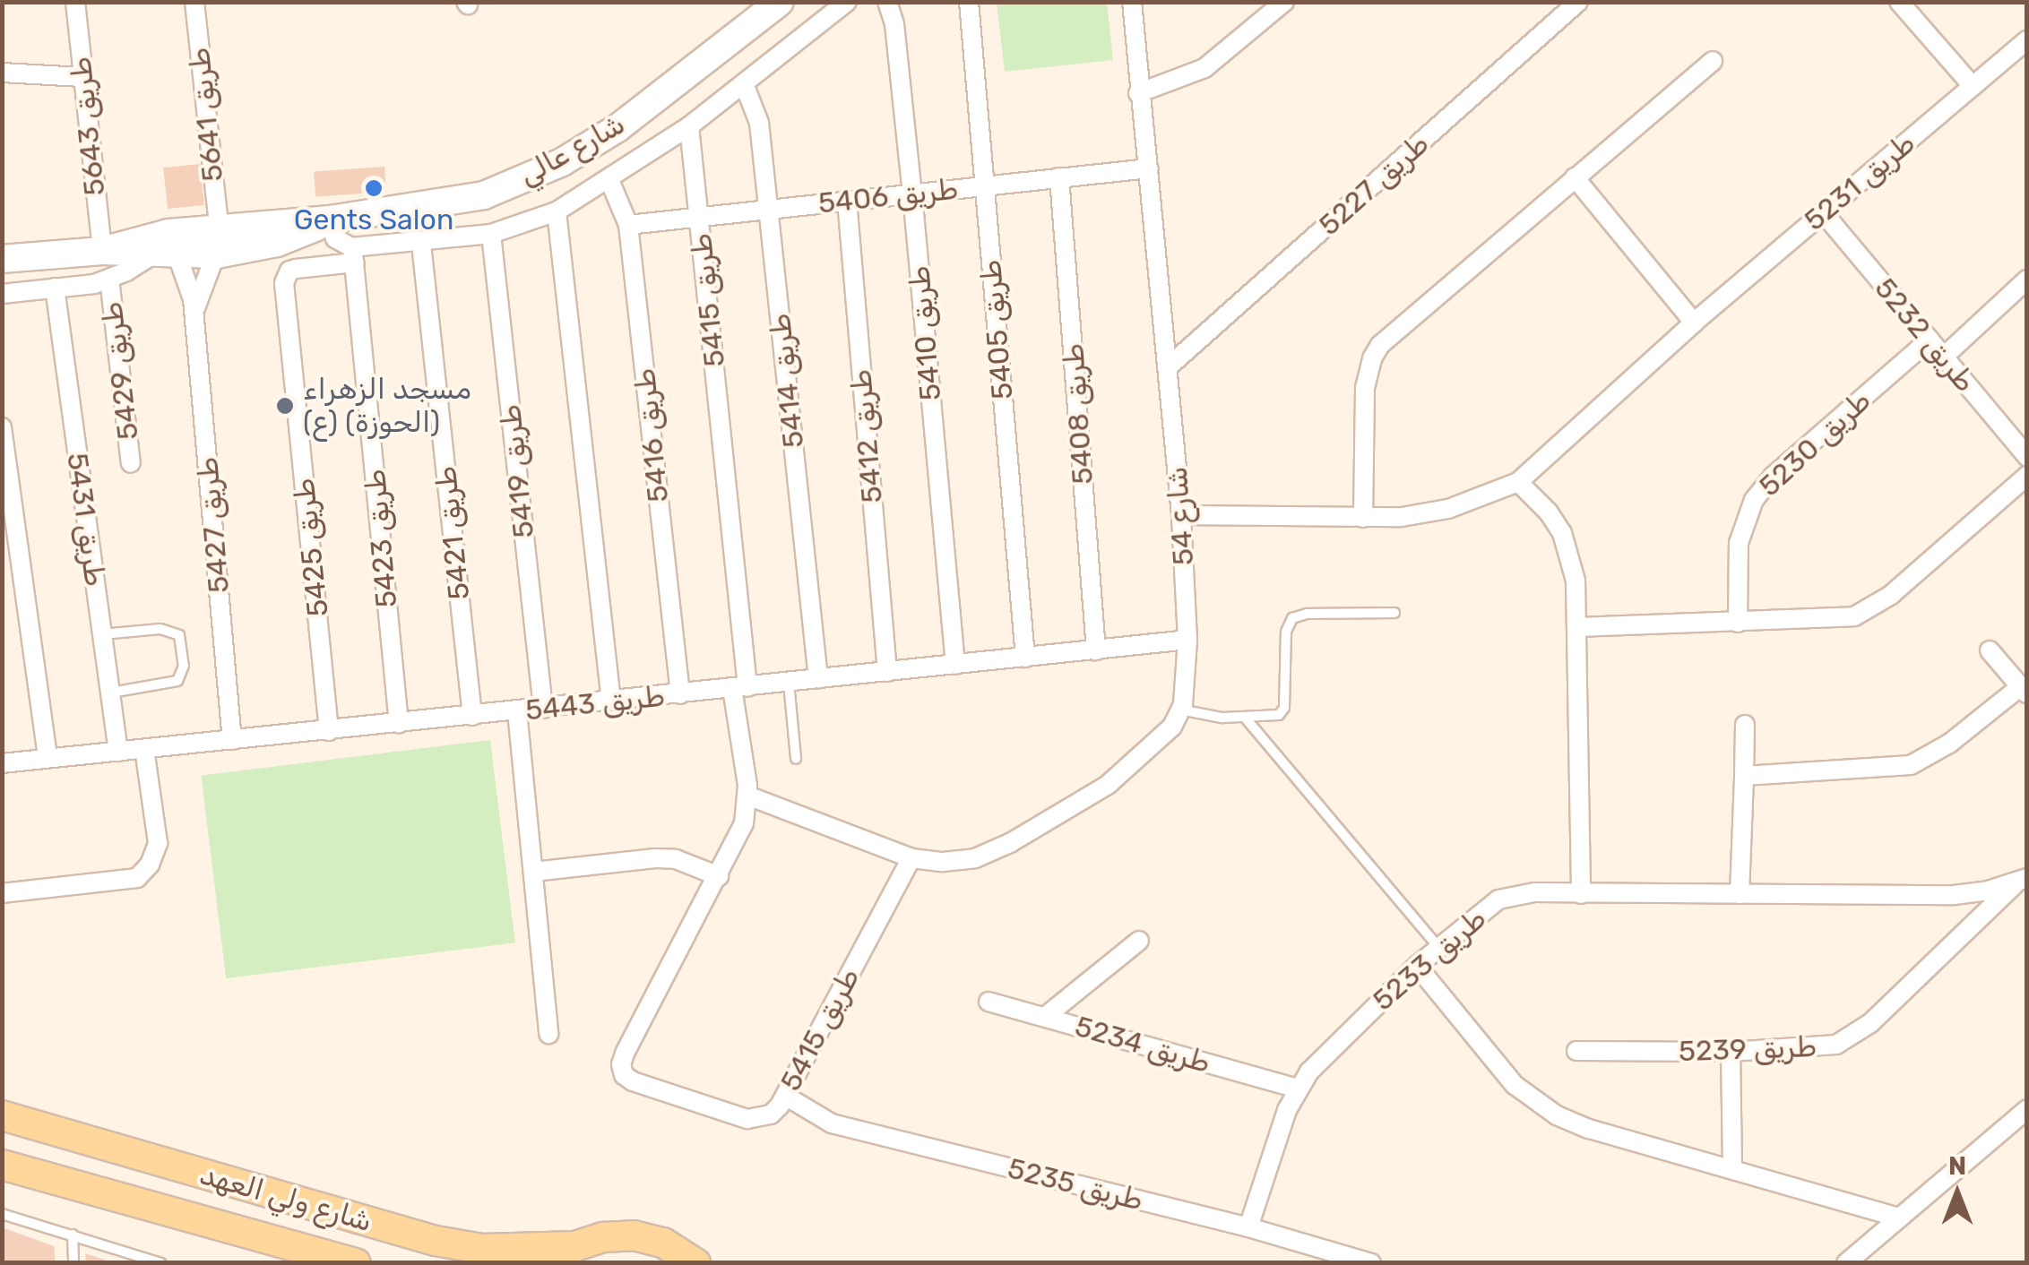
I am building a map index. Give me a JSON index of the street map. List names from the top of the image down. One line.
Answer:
{"streets":{"main road":["شارع ولي العهد"],"street":["طريق 5641","طريق 5643","شارع عالي","طريق 5231","طريق 5227","طريق 5406","طريق 5415","طريق 5405","طريق 5410","طريق 5232","طريق 5429","طريق 5414","طريق 5408","طريق 5416","طريق 5412","طريق 5230","طريق 5419","شارع 54","طريق 5431","طريق 5427","طريق 5421","طريق 5423","طريق 5425","طريق 5443","طريق 5233","طريق 5234","طريق 5239","طريق 5235"]},"crossings":[["طريق 5641","شارع عالي"],["طريق 5641","طريق 5427"],["طريق 5643","شارع عالي"],["شارع عالي","طريق 5427"],["طريق 5231","طريق 5232"],["طريق 5231","شارع 54"],["طريق 5227","شارع 54"],["طريق 5406","طريق 5415"],["طريق 5406","طريق 5405"],["طريق 5406","طريق 5410"],["طريق 5406","طريق 5414"],["طريق 5406","طريق 5408"],["طريق 5406","طريق 5416"],["طريق 5406","طريق 5412"],["طريق 5406","شارع 54"],["طريق 5415","طريق 5443"],["طريق 5415","طريق 5235"],["طريق 5405","طريق 5443"],["طريق 5410","طريق 5443"],["طريق 5232","طريق 5230"],["طريق 5414","طريق 5443"],["طريق 5408","طريق 5443"],["طريق 5416","طريق 5443"],["طريق 5412","طريق 5443"],["طريق 5419","طريق 5443"],["شارع 54","طريق 5443"],["طريق 5431","طريق 5443"],["طريق 5427","طريق 5443"],["طريق 5421","طريق 5443"],["طريق 5423","طريق 5425"],["طريق 5423","طريق 5443"],["طريق 5425","طريق 5443"],["طريق 5233","طريق 5234"],["طريق 5233","طريق 5239"],["طريق 5233","طريق 5235"]],"places":["Gents Salon","مسجد الزهراء (ع) (الحوزة)"],"north":"top"}
